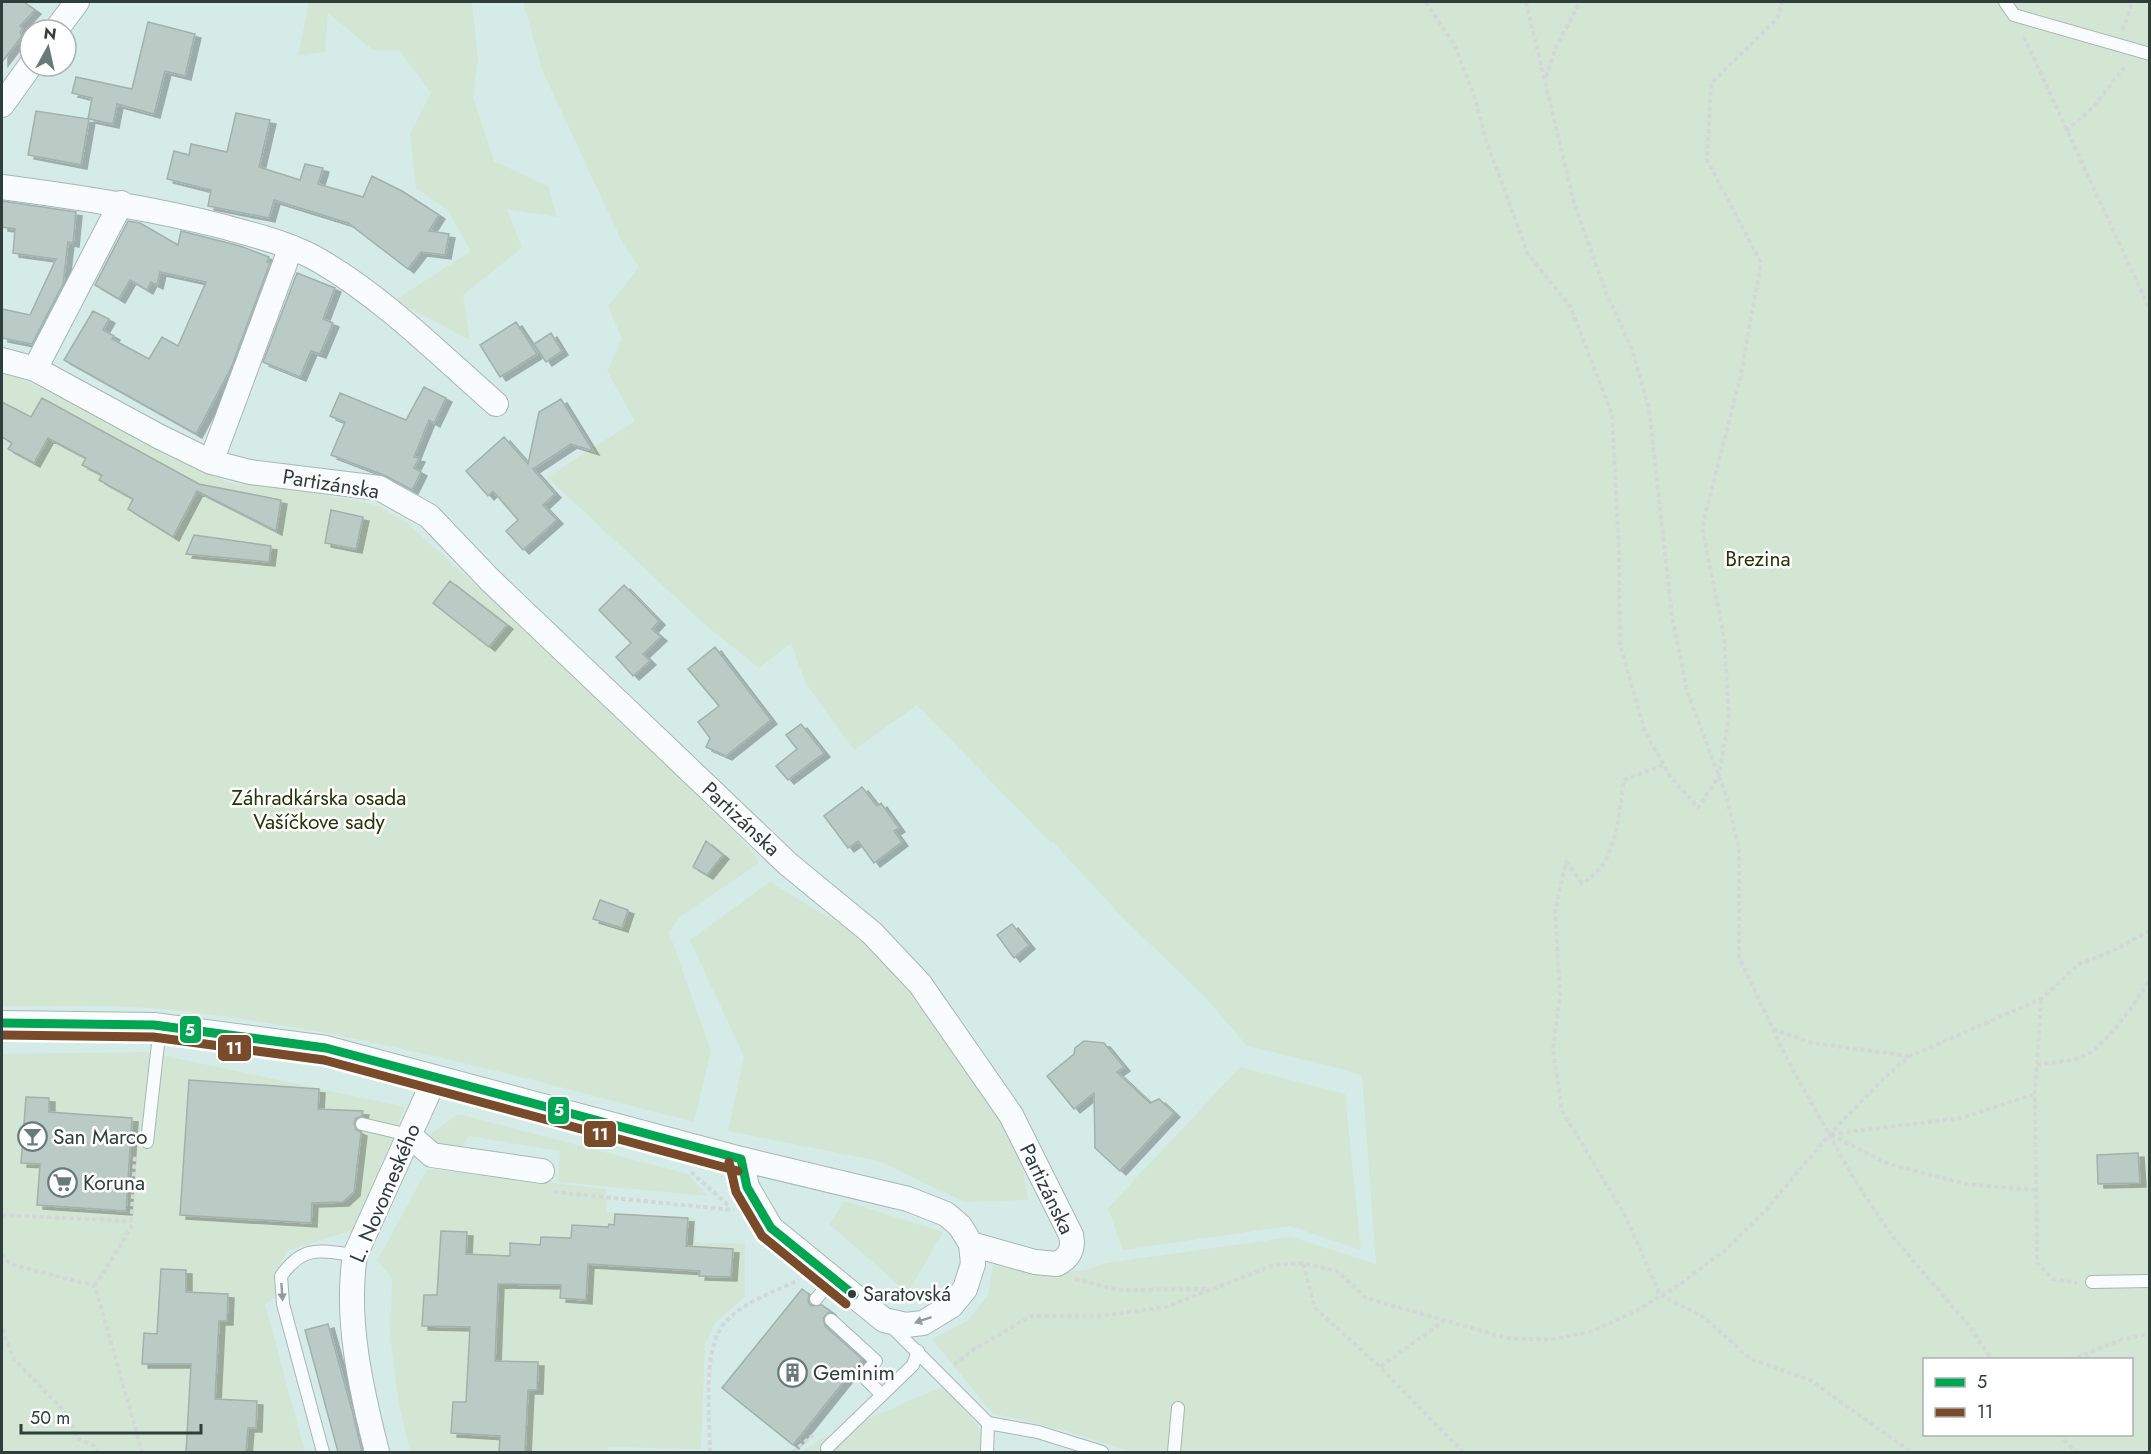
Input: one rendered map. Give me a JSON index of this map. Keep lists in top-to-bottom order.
{
  "streets": {
    "street": ["Partizánska", "L. Novomeského"]
  },
  "parks": ["Brezina", "Záhradkárska osada Vašíčkove sady"],
  "places": {
    "bar": ["San Marco"],
    "supermarket": ["Koruna"],
    "other": ["Saratovská"],
    "building": ["Geminim"]
  },
  "lines": ["transit line 5", "transit line 11"],
  "legend": ["5", "11"],
  "scale_bar": "50 m",
  "north": "top"
}
